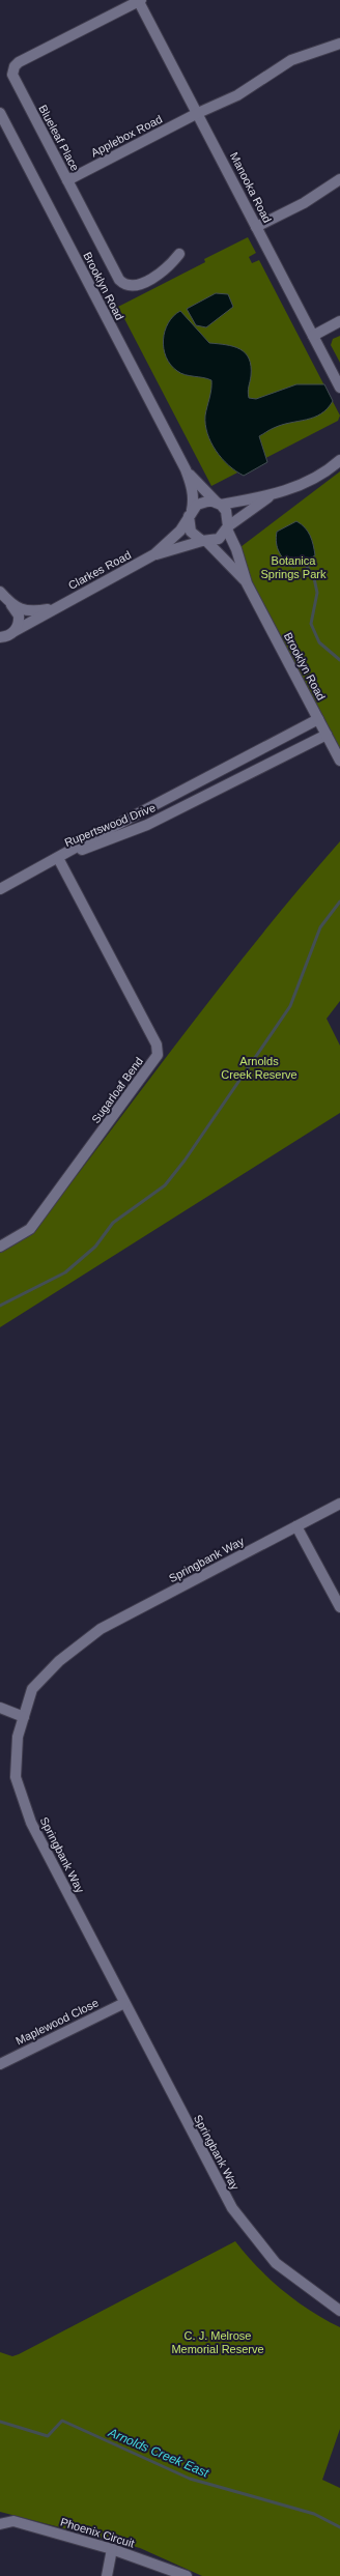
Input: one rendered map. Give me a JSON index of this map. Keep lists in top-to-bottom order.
{
  "streets": {
    "street": [
      "Applebox Road",
      "Blueleaf Place",
      "Manooka Road",
      "Brooklyn Road",
      "Clarkes Road",
      "Rupertswood Drive",
      "Sugarloaf Bend",
      "Springbank Way",
      "Maplewood Close",
      "Phoenix Circuit"
    ]
  },
  "crossings": [
    ["Applebox Road", "Blueleaf Place"],
    ["Applebox Road", "Manooka Road"],
    ["Blueleaf Place", "Manooka Road"],
    ["Brooklyn Road", "Clarkes Road"],
    ["Brooklyn Road", "Rupertswood Drive"],
    ["Rupertswood Drive", "Sugarloaf Bend"],
    ["Springbank Way", "Maplewood Close"]
  ],
  "water": ["Arnolds Creek East"],
  "parks": ["Botanica Springs Park", "Arnolds Creek Reserve", "C. J. Melrose Memorial Reserve"]
}
